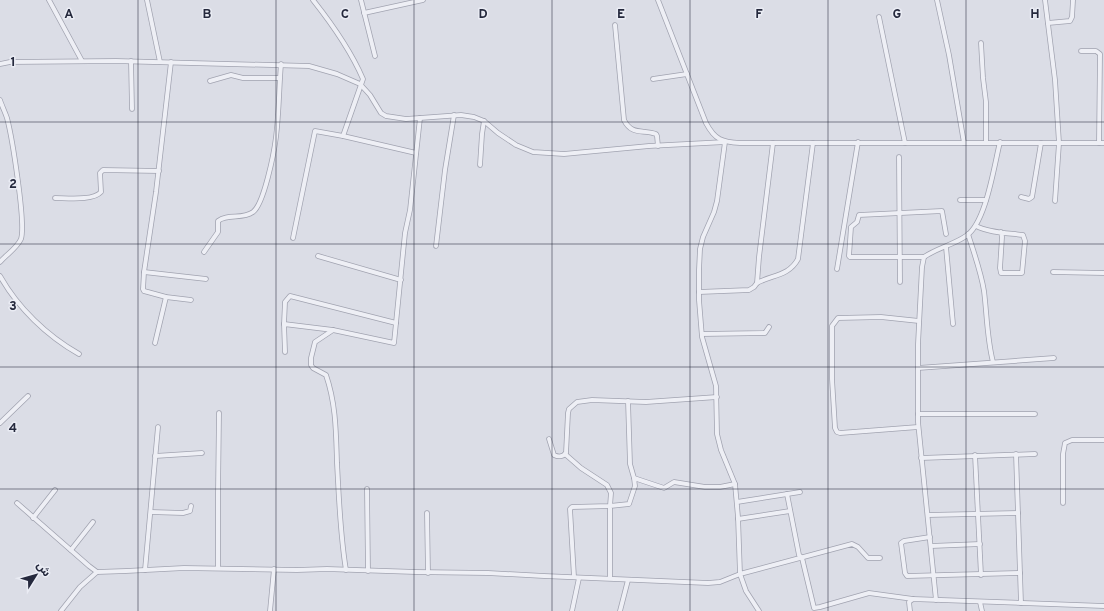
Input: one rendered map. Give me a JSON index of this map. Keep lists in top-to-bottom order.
{
  "north": "top right",
  "grid": {
    "columns": [
      "A",
      "B",
      "C",
      "D",
      "E",
      "F",
      "G",
      "H"
    ],
    "rows": [
      "1",
      "2",
      "3",
      "4"
    ]
  }
}
